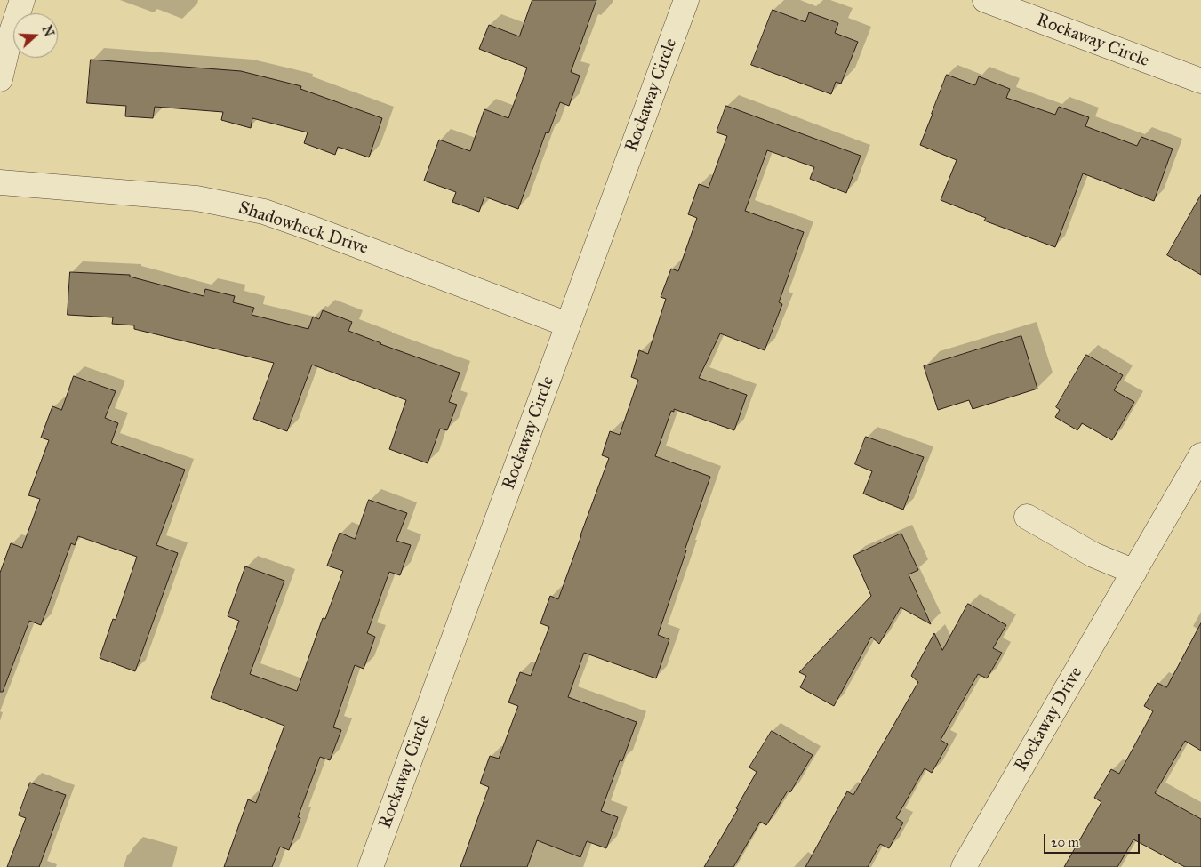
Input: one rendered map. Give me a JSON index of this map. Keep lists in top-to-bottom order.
{
  "streets": {
    "street": ["Rockaway Circle", "Shadowheck Drive", "Rockaway Drive"]
  },
  "crossings": [
    ["Rockaway Circle", "Shadowheck Drive"]
  ],
  "scale_bar": "20 m",
  "north": "right"
}
